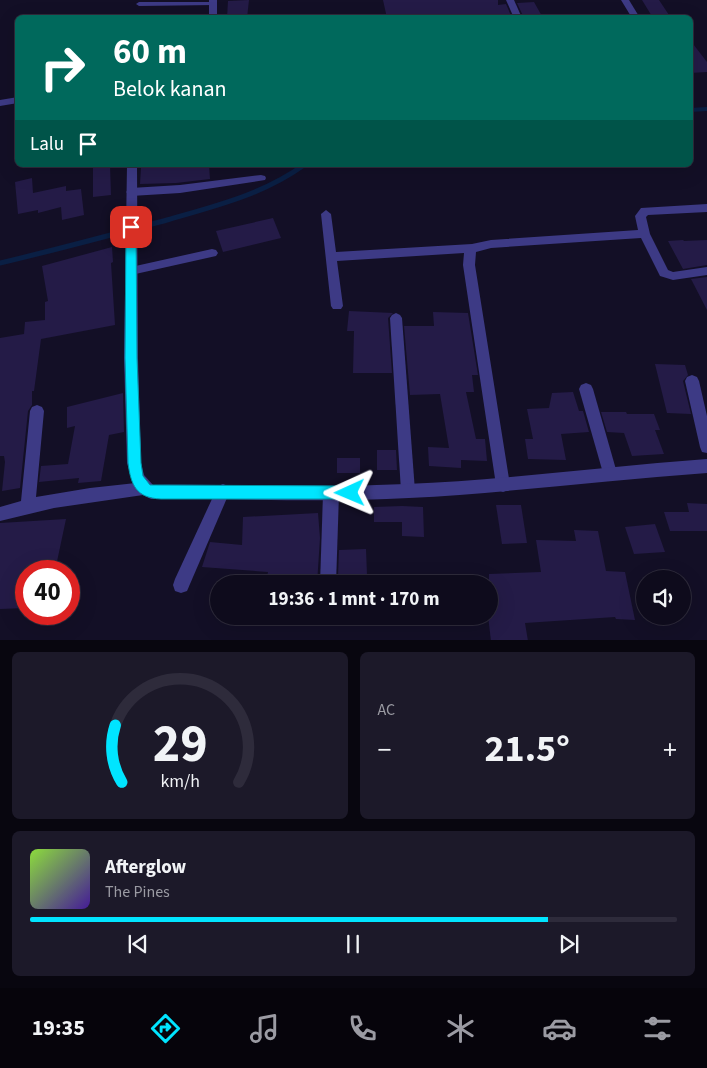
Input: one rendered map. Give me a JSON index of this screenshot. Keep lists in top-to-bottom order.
{
  "page": {
    "turn": ["60 m", "Belok kanan"],
    "then": "Lalu",
    "limit": "40",
    "trip": "19:36 · 1 mnt · 170 m",
    "tile": "AC",
    "heat": ["−", "21.5°", "+"],
    "song": ["Afterglow", "The Pines"],
    "tabs": "19:35",
    "gauge": ["29", "km/h"]
  }
}
